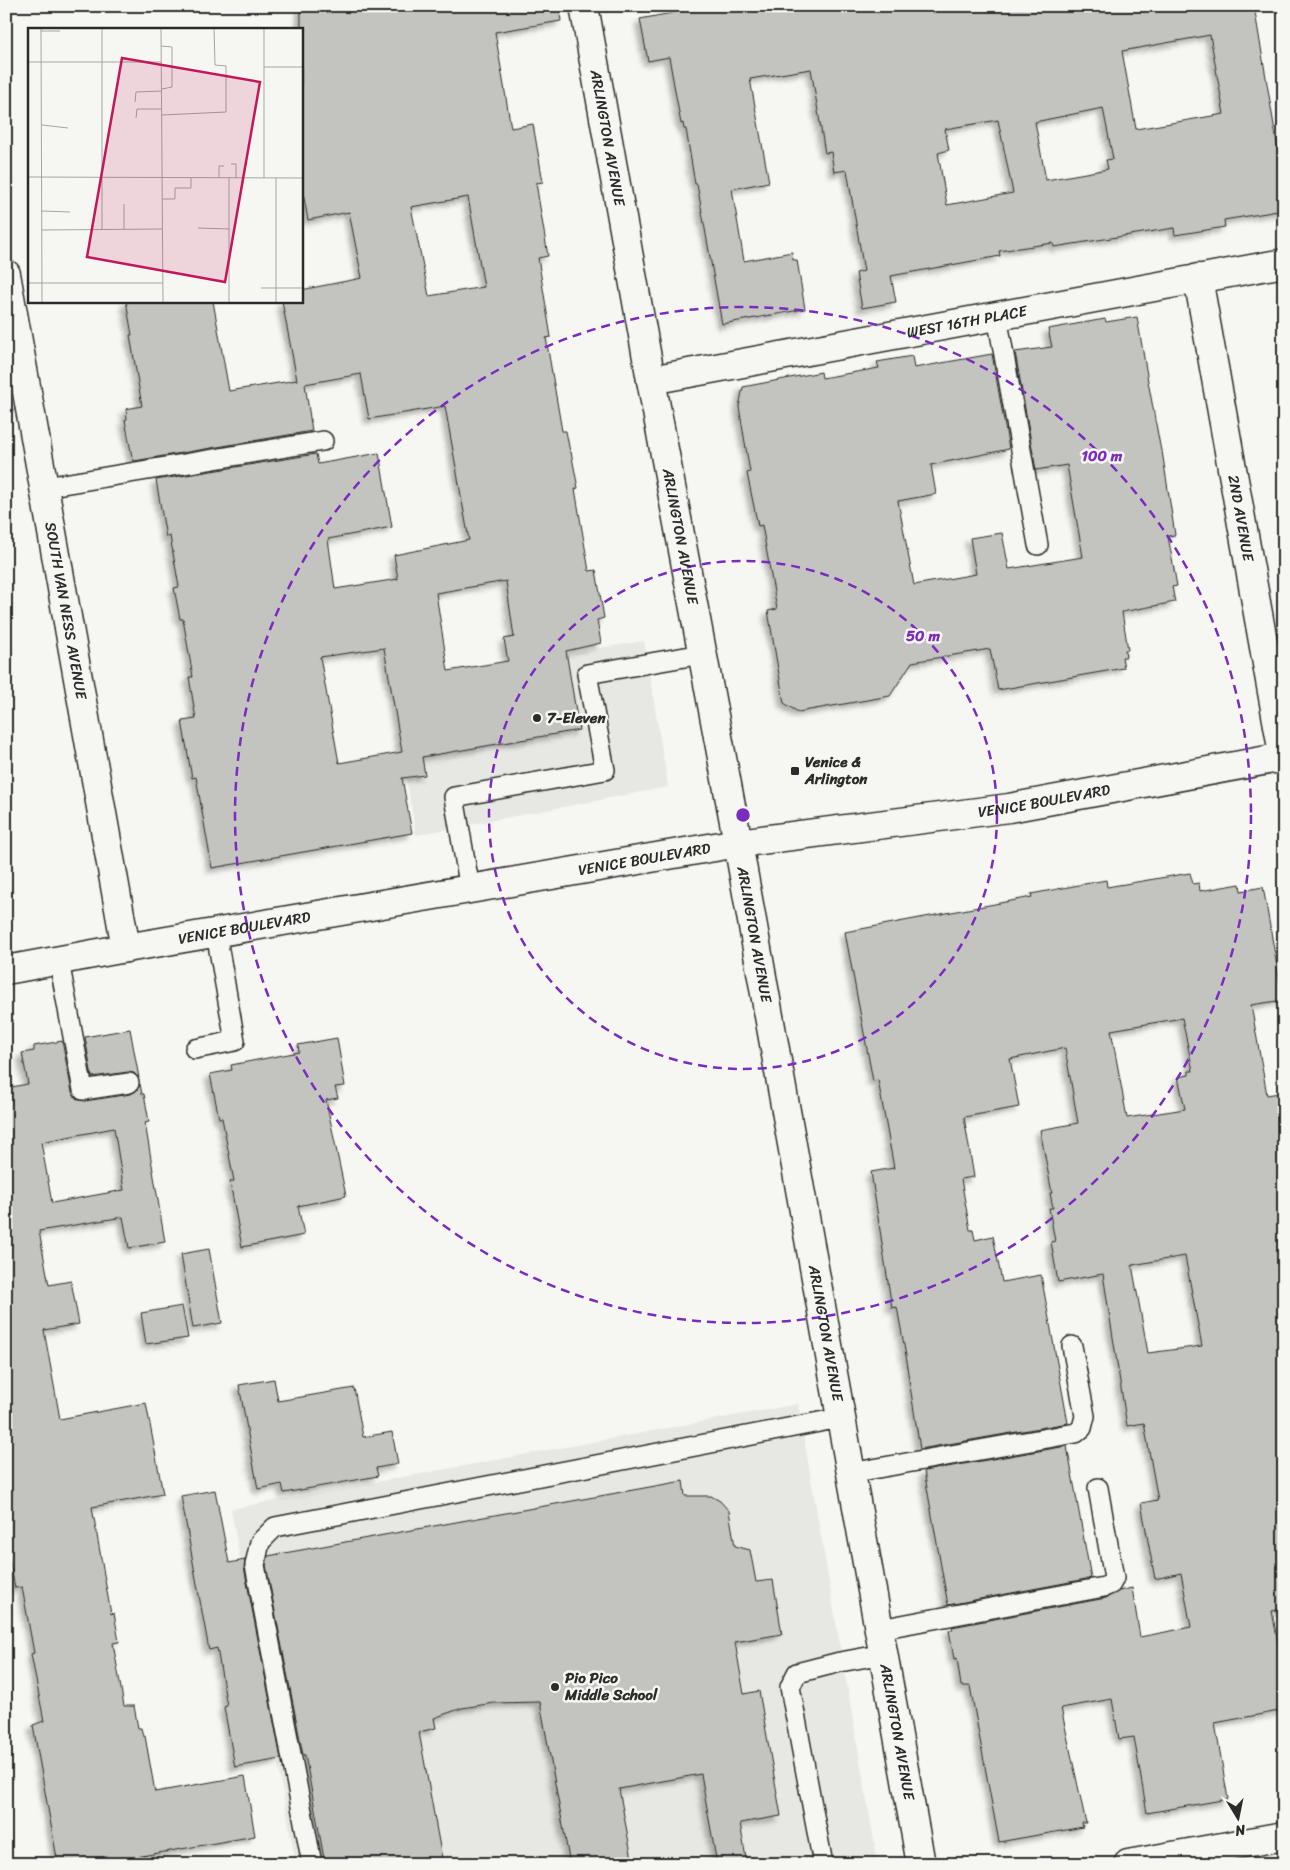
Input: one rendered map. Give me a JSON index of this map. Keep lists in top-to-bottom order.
{
  "streets": {
    "main road": [
      "ARLINGTON AVENUE",
      "WEST 16TH PLACE",
      "2ND AVENUE",
      "SOUTH VAN NESS AVENUE",
      "VENICE BOULEVARD"
    ]
  },
  "crossings": [
    ["ARLINGTON AVENUE", "WEST 16TH PLACE"],
    ["ARLINGTON AVENUE", "VENICE BOULEVARD"],
    ["WEST 16TH PLACE", "2ND AVENUE"],
    ["2ND AVENUE", "VENICE BOULEVARD"],
    ["SOUTH VAN NESS AVENUE", "VENICE BOULEVARD"]
  ],
  "places": {
    "other": ["7-Eleven", "Pio Pico Middle School"],
    "transit": ["Venice & Arlington"]
  },
  "north": "bottom",
  "rings": ["100 m", "50 m"]
}
